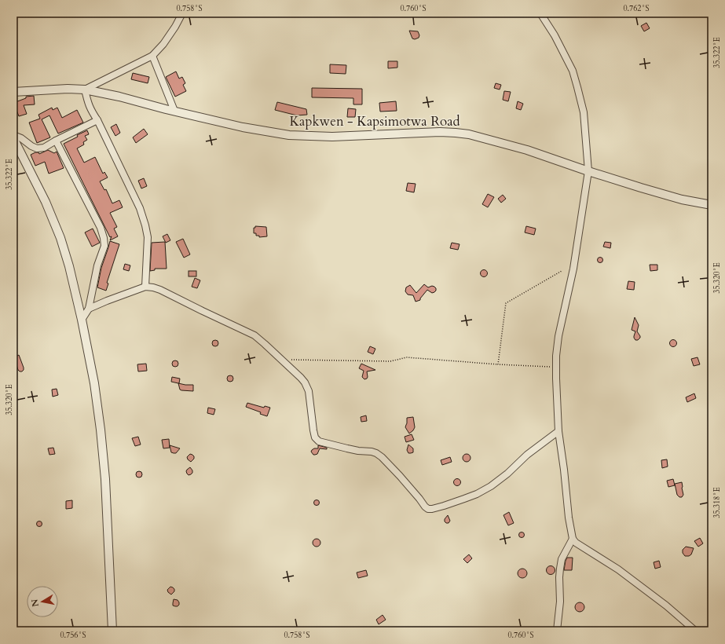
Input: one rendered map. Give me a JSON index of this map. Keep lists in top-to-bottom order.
{
  "streets": {
    "street": ["Kapkwen - Kapsimotwa Road"]
  },
  "north": "left",
  "coordinates": [
    "0.758°S",
    "0.760°S",
    "0.762°S",
    "35.322°E",
    "35.320°E",
    "35.318°E",
    "0.756°S"
  ]
}
